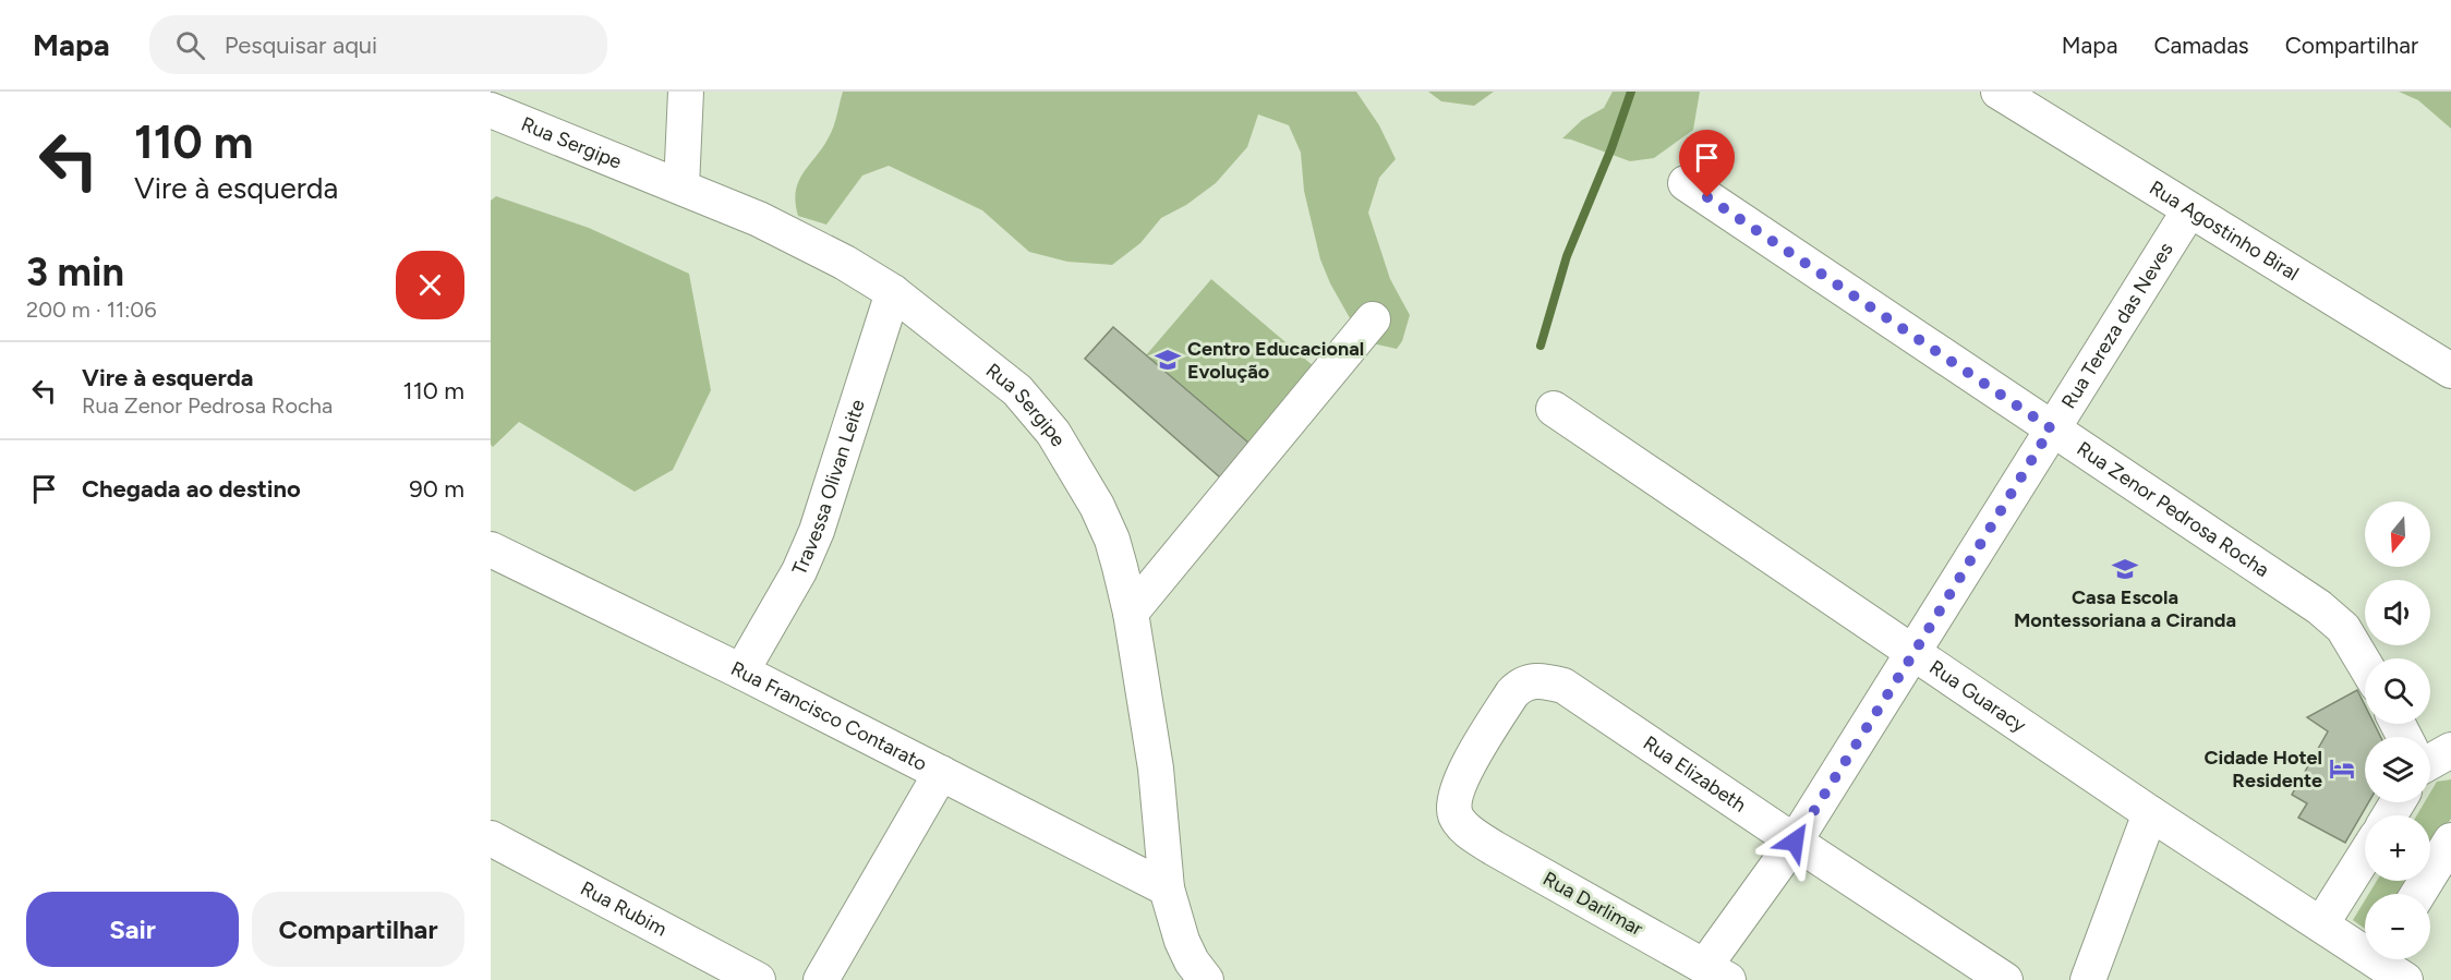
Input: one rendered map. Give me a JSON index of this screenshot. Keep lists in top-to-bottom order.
{
  "streets": {
    "street": [
      "Rua Sergipe",
      "Rua Agostinho Biral",
      "Rua Tereza das Neves",
      "Travessa Olivan Leite",
      "Rua Zenor Pedrosa Rocha",
      "Rua Guaracy",
      "Rua Francisco Contarato",
      "Rua Elizabeth",
      "Rua Darlimar",
      "Rua Rubim"
    ]
  },
  "crossings": [
    ["Rua Sergipe", "Travessa Olivan Leite"],
    ["Rua Sergipe", "Rua Francisco Contarato"],
    ["Rua Agostinho Biral", "Rua Tereza das Neves"],
    ["Rua Tereza das Neves", "Rua Zenor Pedrosa Rocha"],
    ["Rua Tereza das Neves", "Rua Guaracy"],
    ["Rua Tereza das Neves", "Rua Elizabeth"],
    ["Rua Tereza das Neves", "Rua Darlimar"],
    ["Travessa Olivan Leite", "Rua Francisco Contarato"],
    ["Rua Elizabeth", "Rua Darlimar"]
  ],
  "places": {
    "school or university": ["Centro Educacional Evolução", "Casa Escola Montessoriana a Ciranda"],
    "hotel": ["Cidade Hotel Residente"]
  },
  "north": "bottom",
  "page": {
    "header": "Mapa",
    "search": "Pesquisar aqui",
    "nav": ["Mapa", "Camadas", "Compartilhar"],
    "turn": ["110 m", "Vire à esquerda"],
    "heading": ["3 min", "200 m · 11:06"],
    "list": [
      {
        "name": "Vire à esquerda",
        "note": "Rua Zenor Pedrosa Rocha",
        "value": "110 m"
      },
      {
        "name": "Chegada ao destino",
        "value": "90 m"
      }
    ],
    "map_buttons": ["+", "−"],
    "buttons": ["Sair", "Compartilhar"]
  }
}
